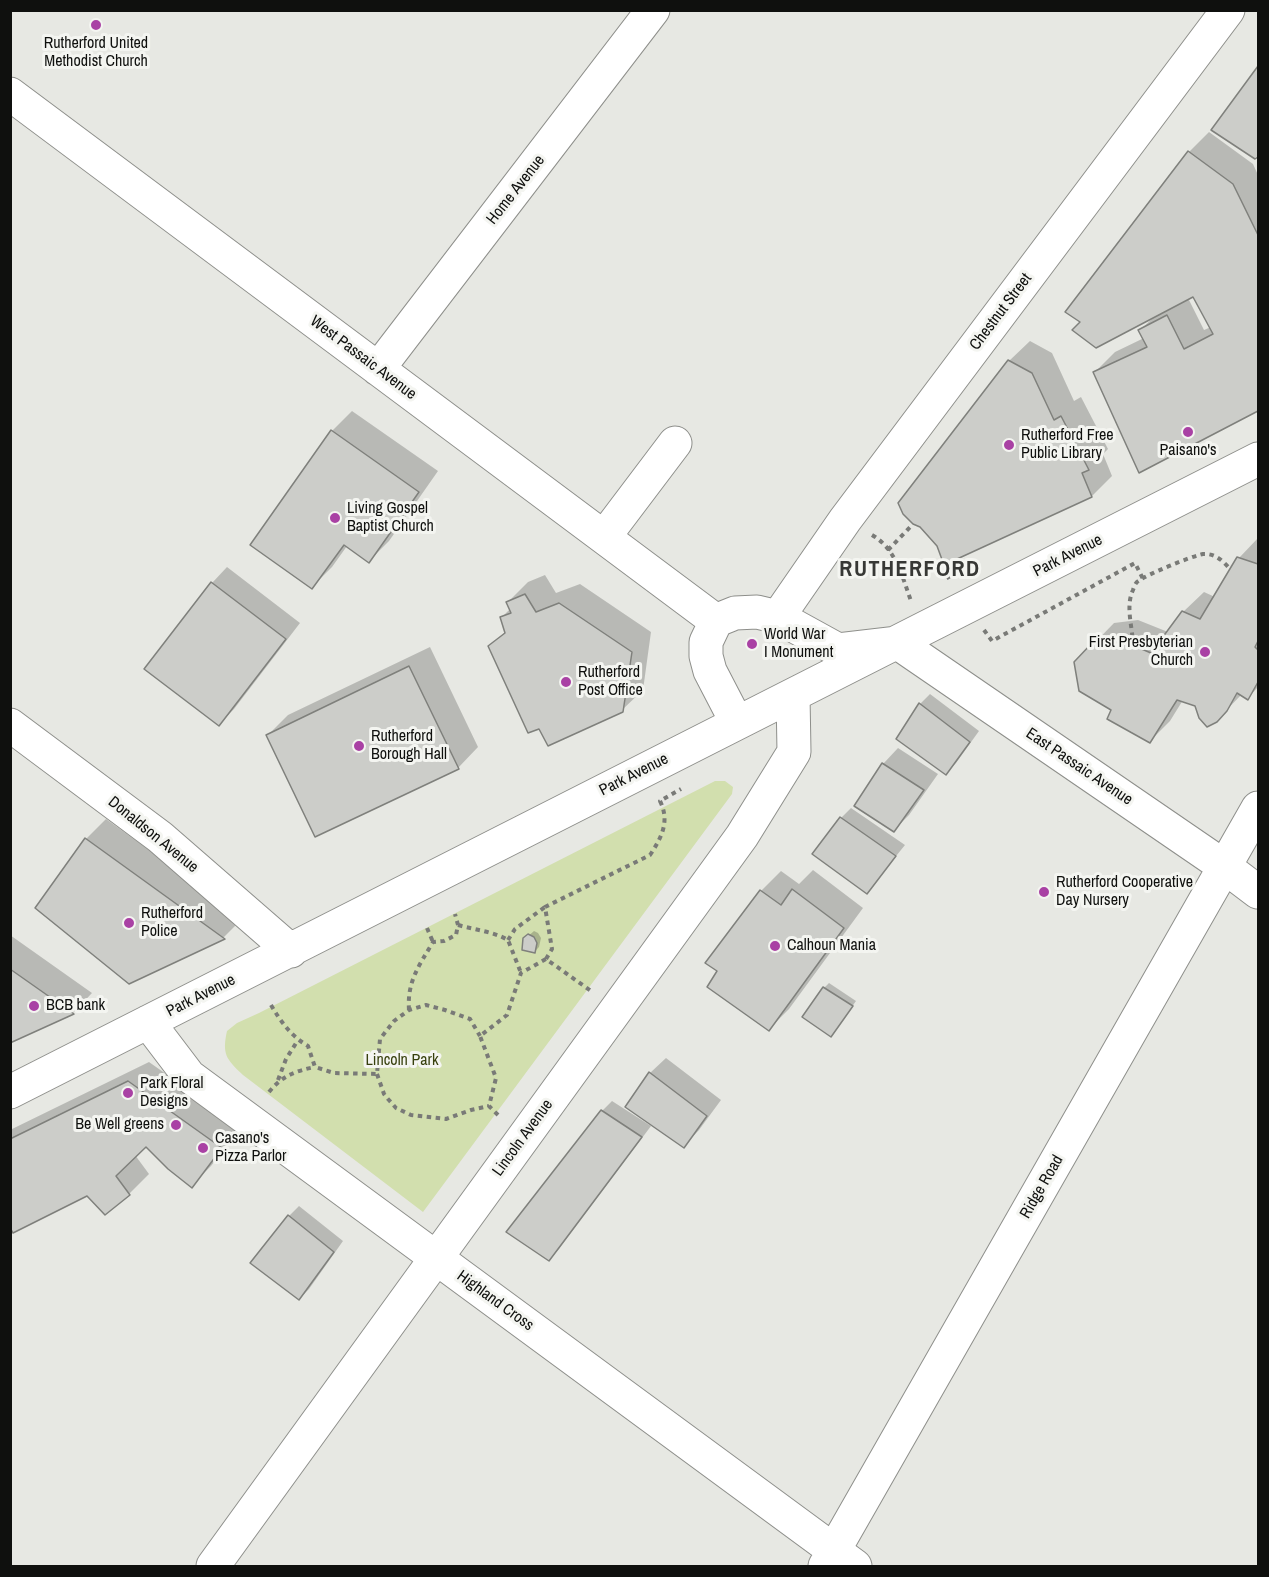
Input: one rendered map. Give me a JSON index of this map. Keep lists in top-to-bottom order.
{
  "streets": {
    "street": [
      "Home Avenue",
      "Chestnut Street",
      "West Passaic Avenue",
      "Park Avenue",
      "East Passaic Avenue",
      "Donaldson Avenue",
      "Lincoln Avenue",
      "Ridge Road",
      "Highland Cross"
    ]
  },
  "crossings": [
    ["Home Avenue", "West Passaic Avenue"],
    ["Park Avenue", "East Passaic Avenue"],
    ["Park Avenue", "Donaldson Avenue"],
    ["Park Avenue", "Lincoln Avenue"],
    ["Park Avenue", "Highland Cross"],
    ["East Passaic Avenue", "Ridge Road"],
    ["Lincoln Avenue", "Highland Cross"],
    ["Ridge Road", "Highland Cross"]
  ],
  "districts": ["RUTHERFORD"],
  "parks": ["Lincoln Park"],
  "places": [
    "Rutherford United Methodist Church",
    "Paisano's",
    "Rutherford Free Public Library",
    "Living Gospel Baptist Church",
    "World War I Monument",
    "First Presbyterian Church",
    "Rutherford Post Office",
    "Rutherford Borough Hall",
    "Rutherford Cooperative Day Nursery",
    "Rutherford Police",
    "Calhoun Mania",
    "BCB bank",
    "Park Floral Designs",
    "Be Well greens",
    "Casano's Pizza Parlor"
  ]
}
